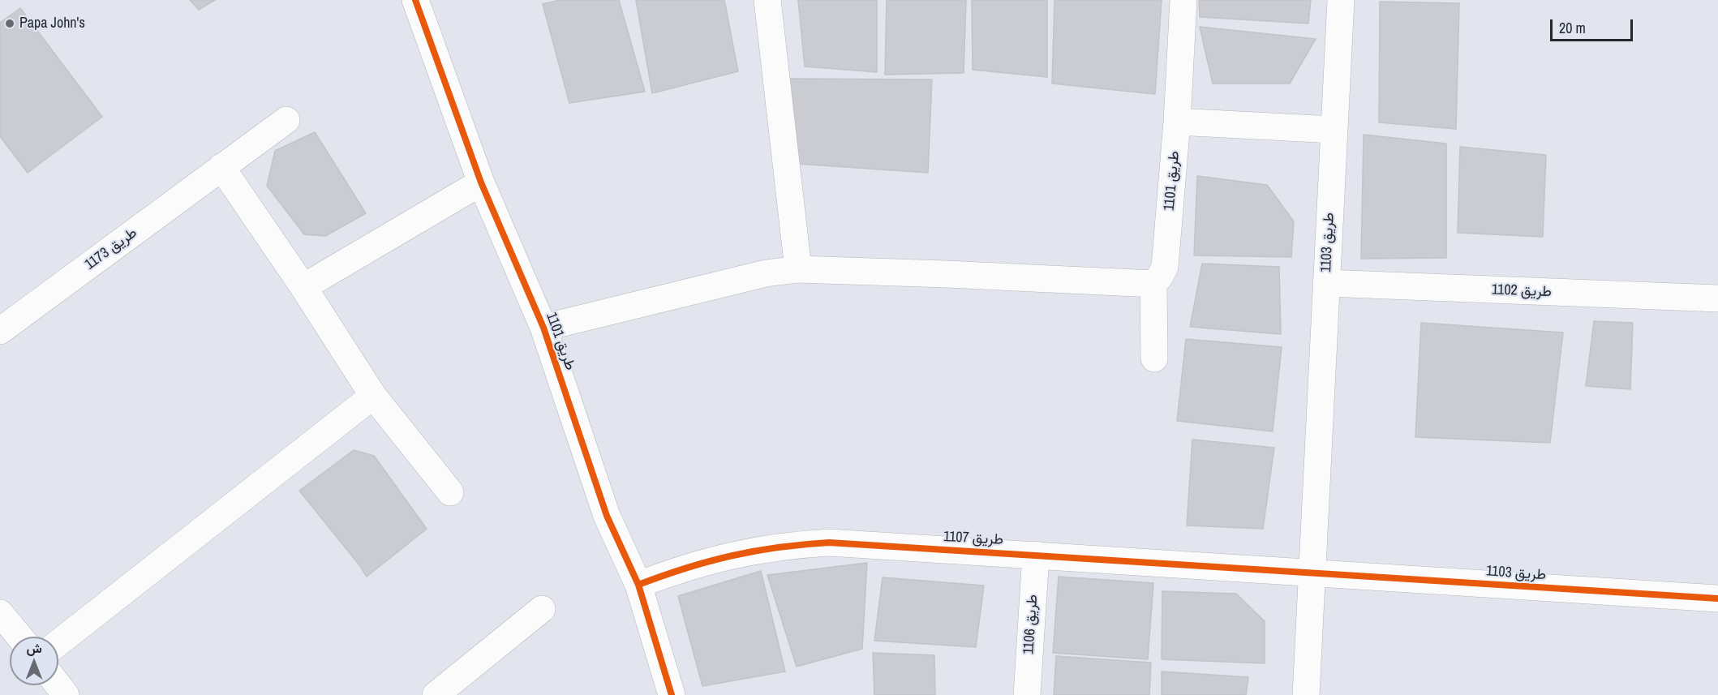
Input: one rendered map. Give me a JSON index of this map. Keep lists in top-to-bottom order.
{
  "streets": {
    "street": [
      "طريق 1101",
      "طريق 1103",
      "طريق 1173",
      "طريق 1102",
      "طريق 1107",
      "طريق 1106"
    ]
  },
  "crossings": [
    ["طريق 1101", "طريق 1107"],
    ["طريق 1103", "طريق 1102"],
    ["طريق 1103", "طريق 1107"],
    ["طريق 1107", "طريق 1106"]
  ],
  "places": ["Papa John's"],
  "scale_bar": "20 m",
  "north": "top"
}
